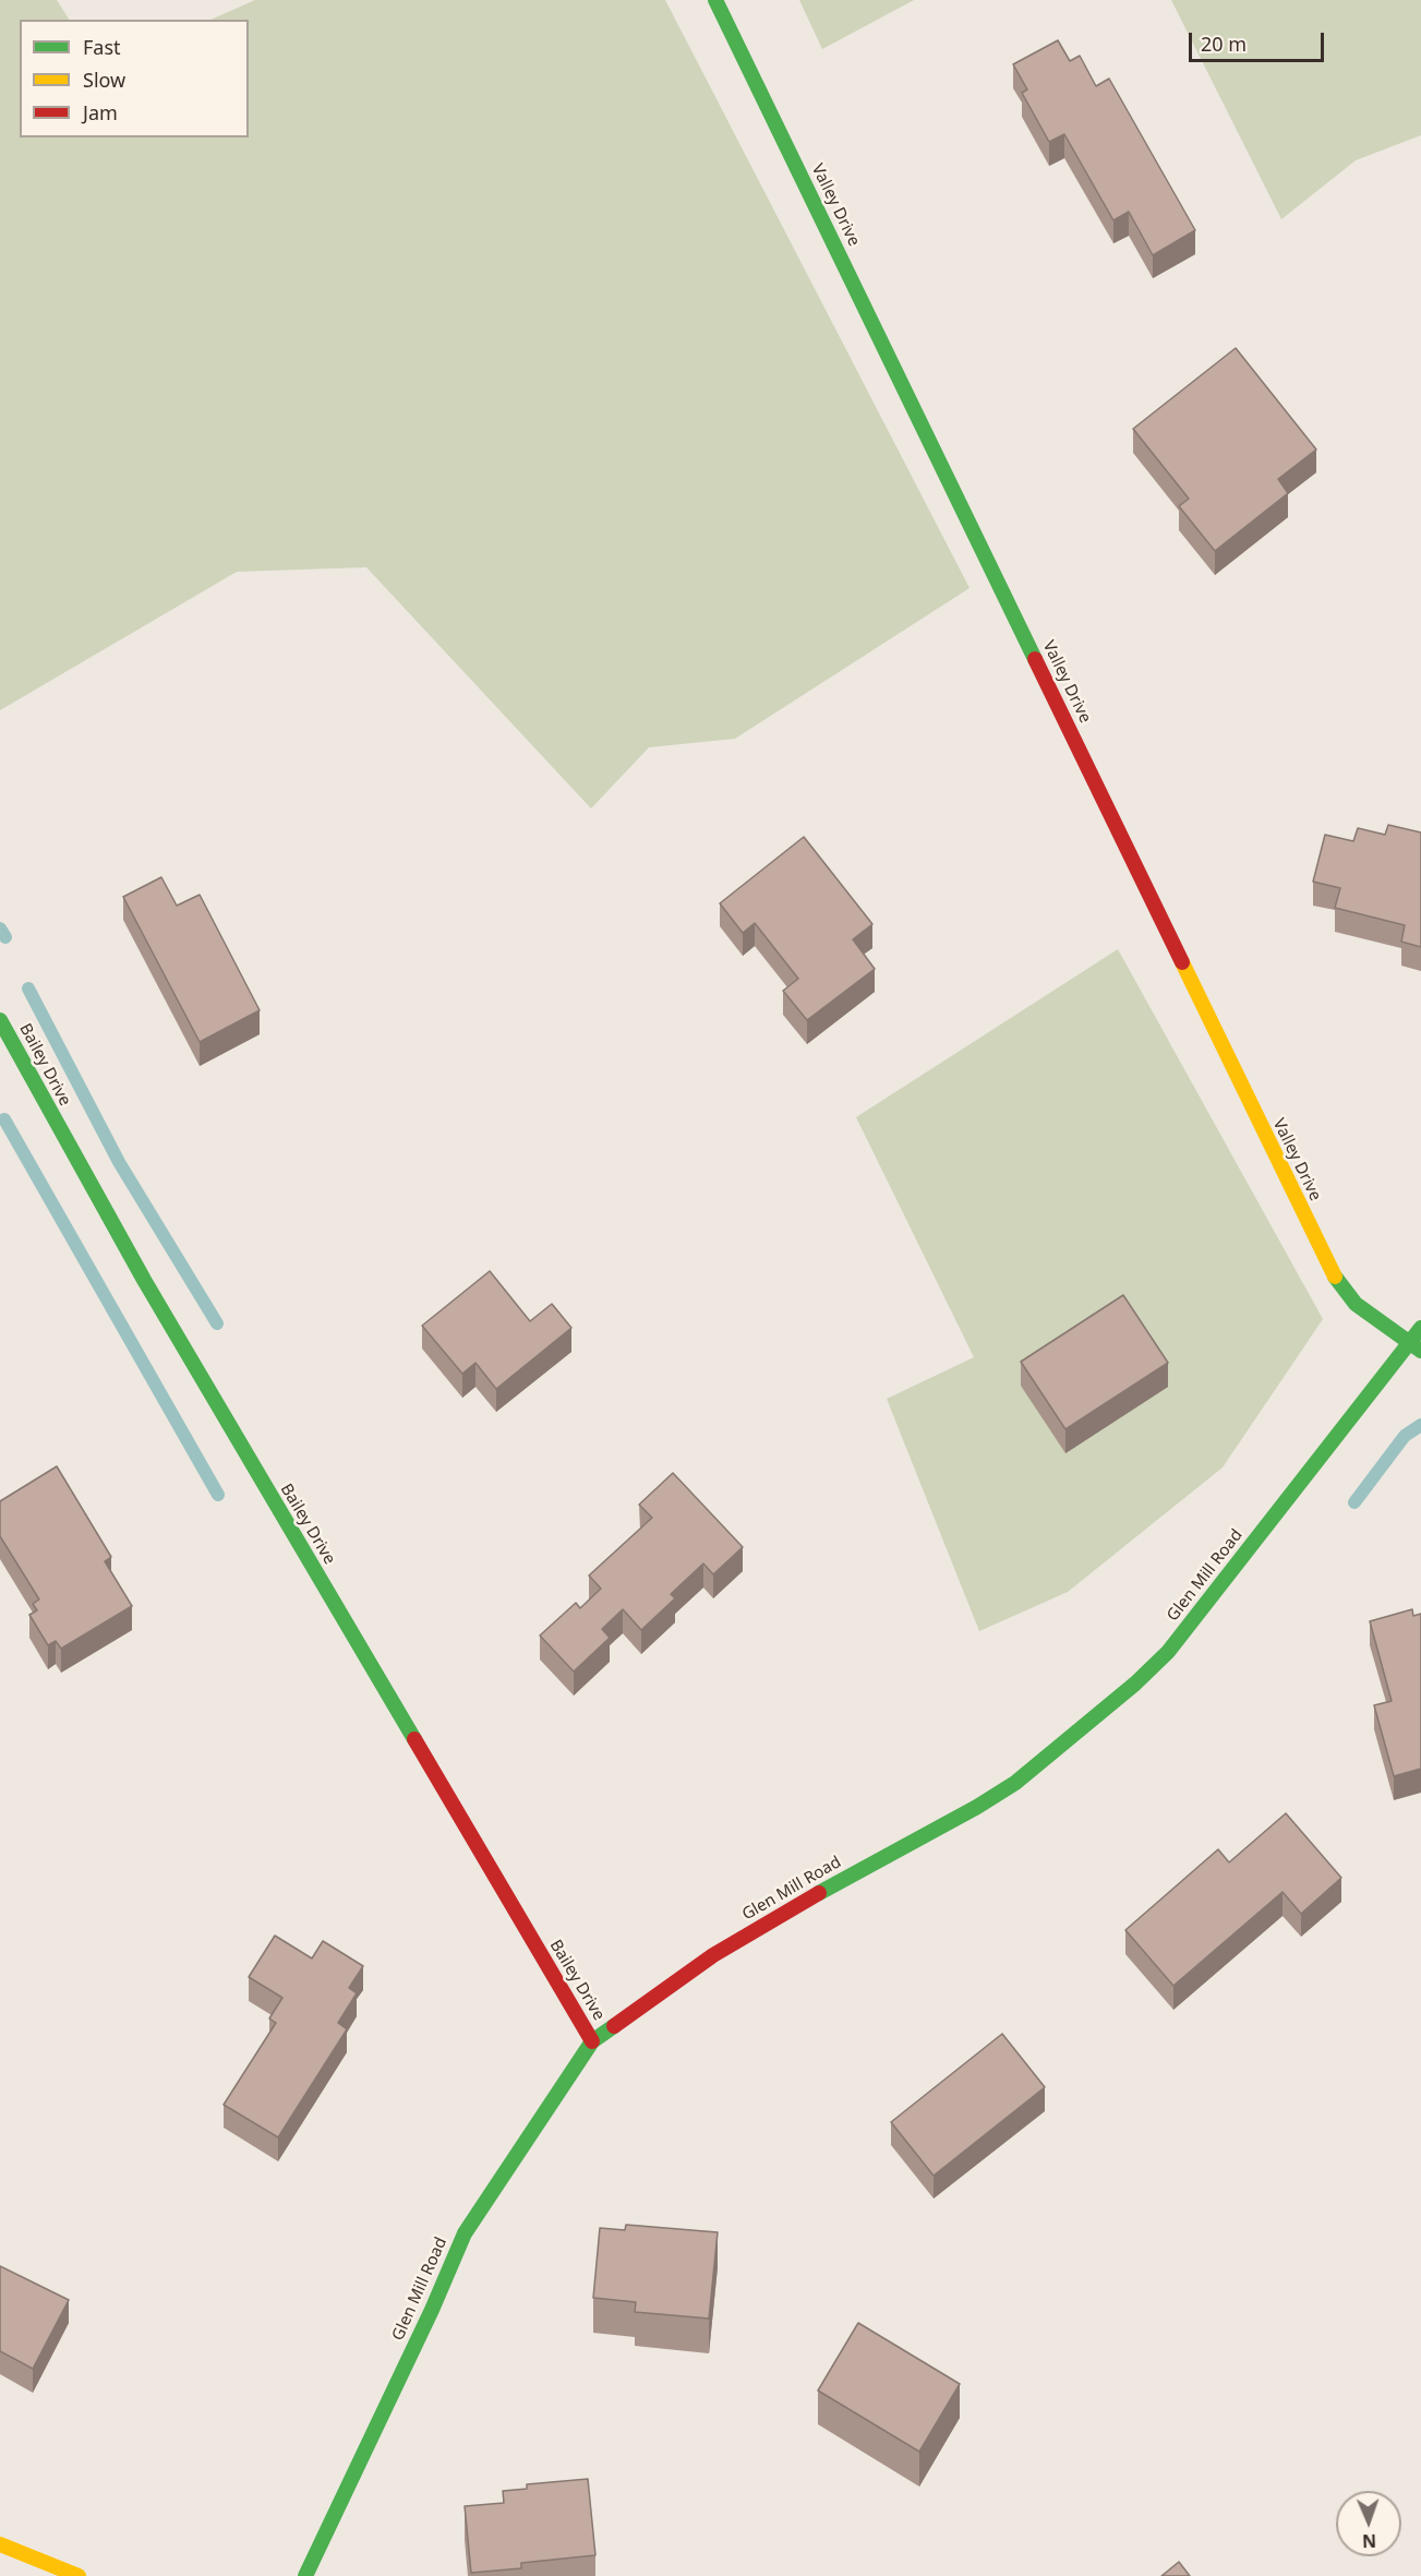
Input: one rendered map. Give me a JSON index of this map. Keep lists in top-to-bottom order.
{
  "streets": {
    "street": ["Valley Drive", "Bailey Drive", "Glen Mill Road"]
  },
  "crossings": [
    ["Valley Drive", "Glen Mill Road"],
    ["Bailey Drive", "Glen Mill Road"]
  ],
  "legend": ["Fast", "Slow", "Jam"],
  "scale_bar": "20 m",
  "north": "bottom"
}
